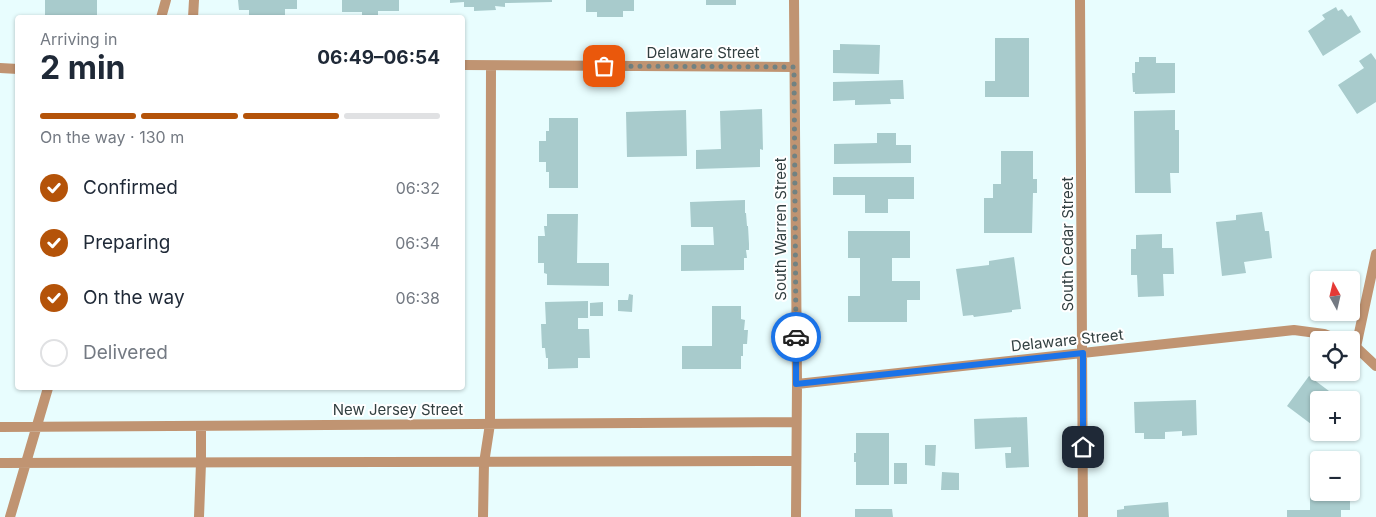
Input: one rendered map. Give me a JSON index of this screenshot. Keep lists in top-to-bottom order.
{
  "streets": {
    "street": [
      "Delaware Street",
      "South Warren Street",
      "South Cedar Street",
      "New Jersey Street"
    ]
  },
  "crossings": [
    ["Delaware Street", "South Warren Street"],
    ["Delaware Street", "South Cedar Street"],
    ["South Warren Street", "New Jersey Street"]
  ],
  "north": "top",
  "page": {
    "heading": ["2 min", "Arriving in", "06:49–06:54"],
    "bar": "On the way · 130 m",
    "list": [
      ["Confirmed", "06:32"],
      ["Preparing", "06:34"],
      ["On the way", "06:38"],
      "Delivered"
    ],
    "map_buttons": ["+", "−"]
  }
}
